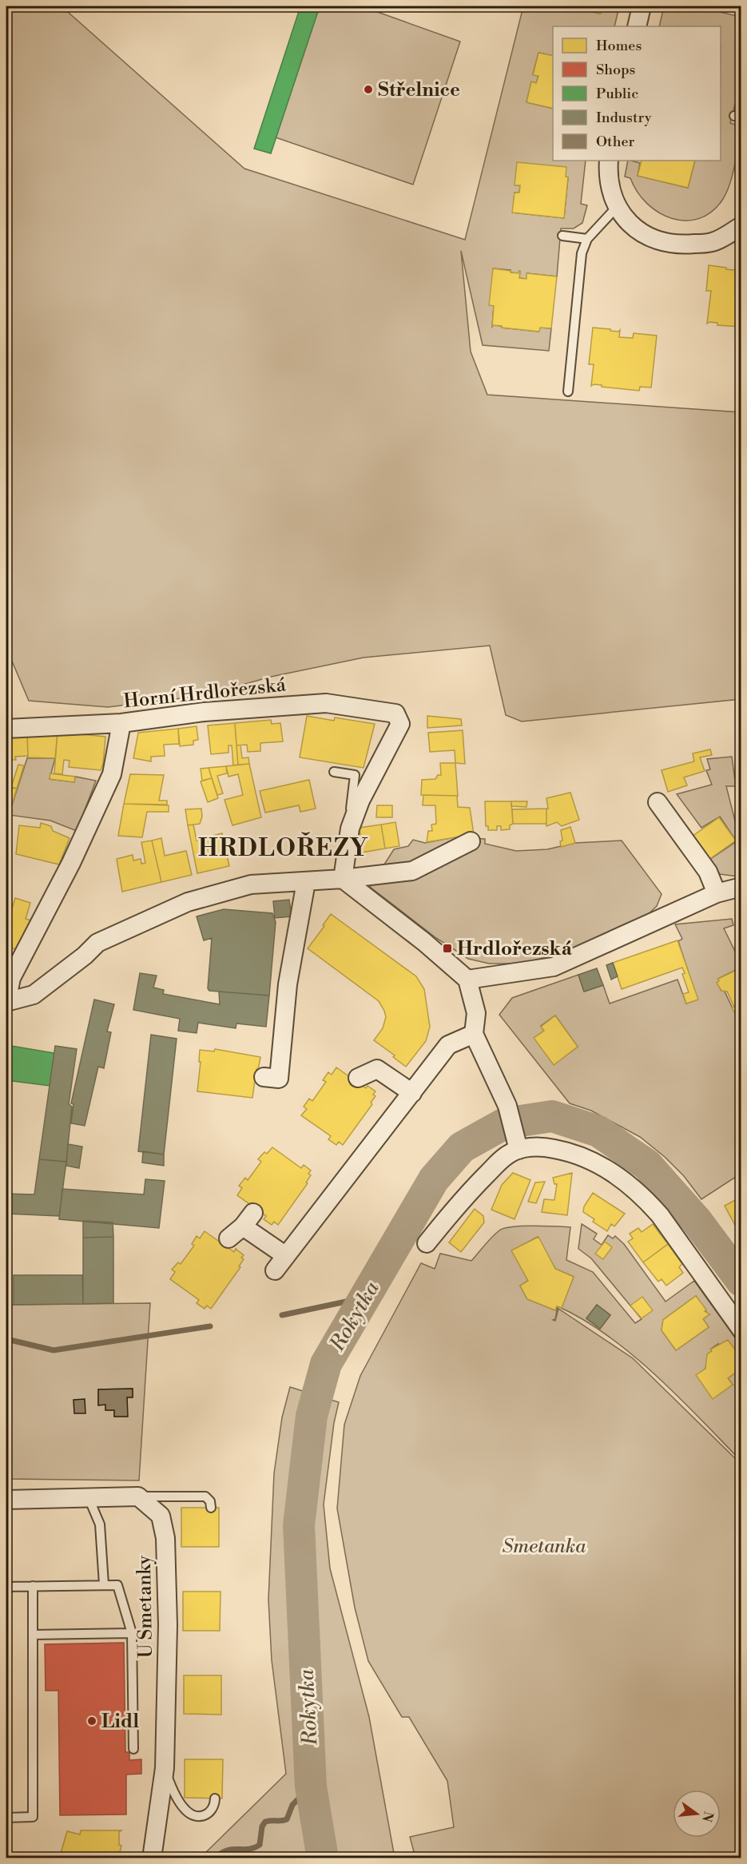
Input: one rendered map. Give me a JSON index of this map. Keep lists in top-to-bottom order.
{
  "streets": {
    "street": ["Horní Hrdlořezská", "U Smetanky"]
  },
  "districts": ["HRDLOŘEZY"],
  "water": ["Rokytka"],
  "parks": ["Smetanka"],
  "places": {
    "other": ["Střelnice", "Lidl"],
    "transit": ["Hrdlořezská"]
  },
  "legend": [
    "Homes",
    "Shops",
    "Public",
    "Industry",
    "Other"
  ],
  "north": "right"
}
